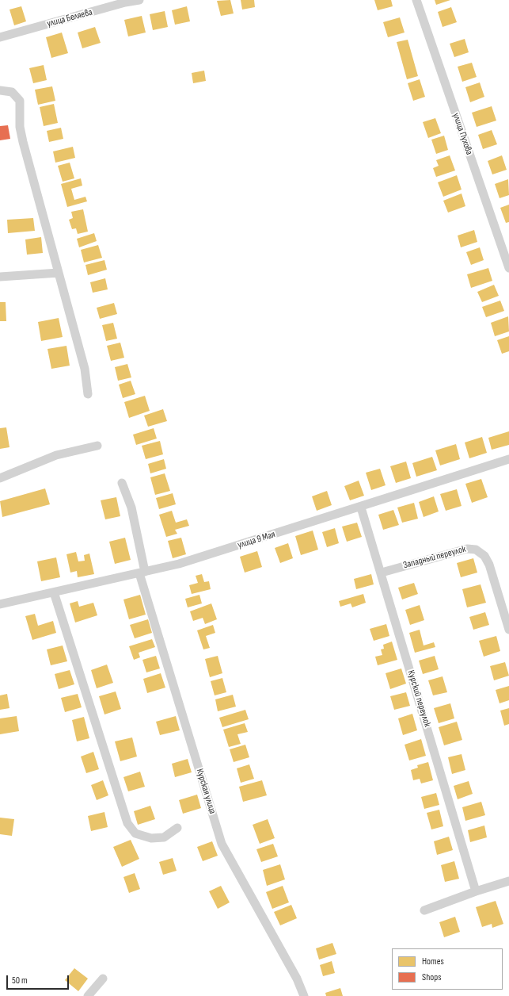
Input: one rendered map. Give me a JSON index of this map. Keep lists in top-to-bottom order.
{
  "streets": {
    "street": [
      "улица Беляева",
      "улица Пухова",
      "улица 9 Мая",
      "Западный переулок",
      "Курский переулок",
      "Курская улица"
    ]
  },
  "crossings": [
    ["улица 9 Мая", "Курский переулок"],
    ["улица 9 Мая", "Курская улица"],
    ["Западный переулок", "Курский переулок"]
  ],
  "legend": ["Homes", "Shops"],
  "scale_bar": "50 m"
}
